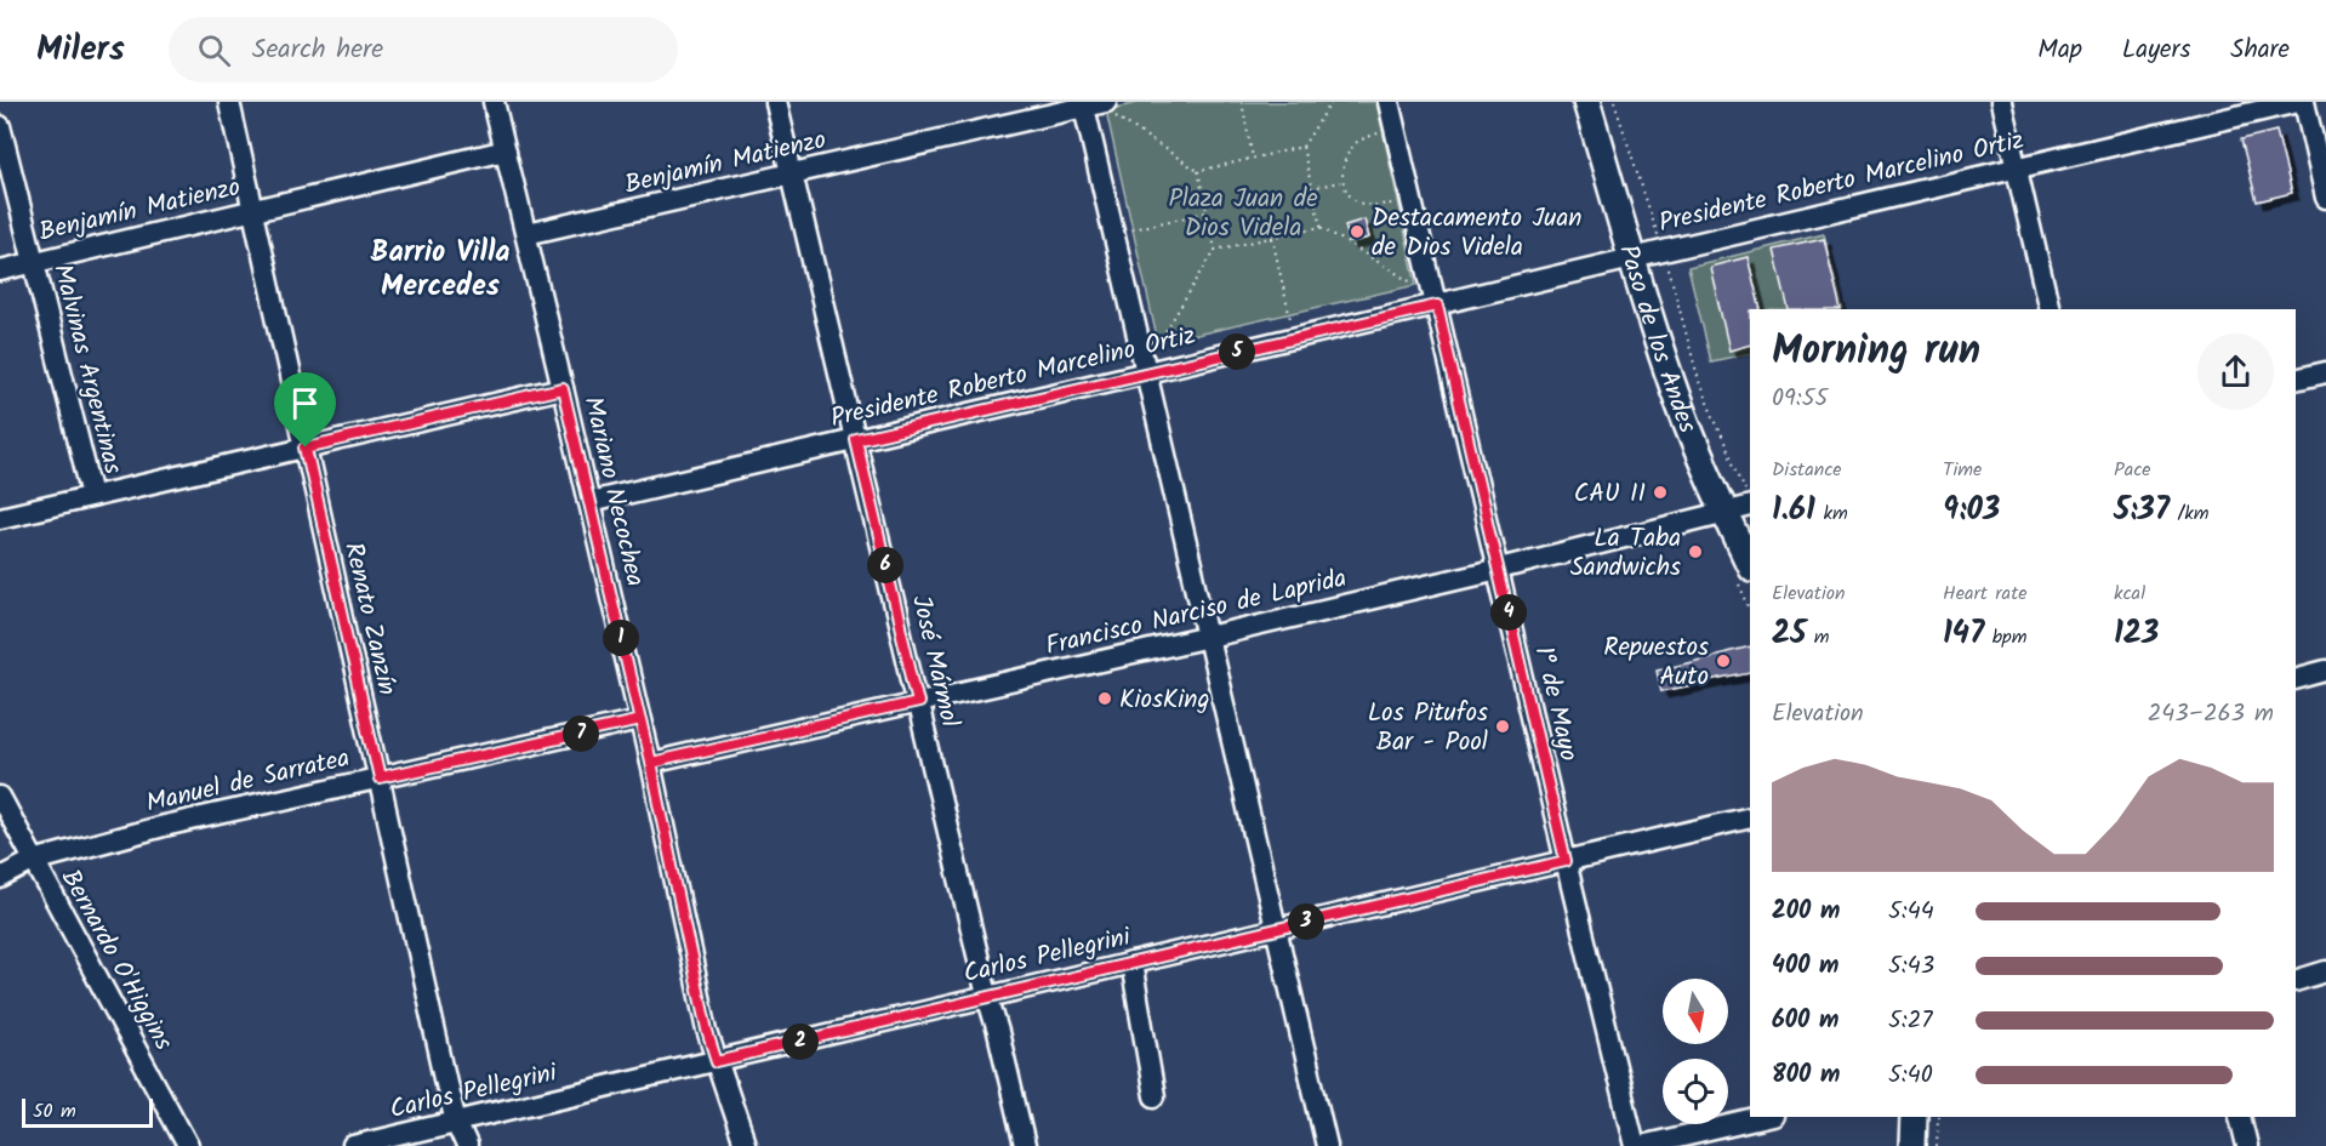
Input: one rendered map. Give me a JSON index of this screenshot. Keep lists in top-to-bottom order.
{
  "streets": {
    "main road": ["Paso de los Andes"],
    "street": [
      "Benjamín Matienzo",
      "Presidente Roberto Marcelino Ortiz",
      "Malvinas Argentinas",
      "Mariano Necochea",
      "Francisco Narciso de Laprida",
      "Renato Zanzín",
      "José Mármol",
      "1° de Mayo",
      "Manuel de Sarratea",
      "Carlos Pellegrini",
      "Bernardo O'Higgins"
    ]
  },
  "crossings": [
    ["Benjamín Matienzo", "Malvinas Argentinas"],
    ["Benjamín Matienzo", "Mariano Necochea"],
    ["Benjamín Matienzo", "Renato Zanzín"],
    ["Benjamín Matienzo", "José Mármol"],
    ["Presidente Roberto Marcelino Ortiz", "Paso de los Andes"],
    ["Presidente Roberto Marcelino Ortiz", "Mariano Necochea"],
    ["Presidente Roberto Marcelino Ortiz", "José Mármol"],
    ["Presidente Roberto Marcelino Ortiz", "1° de Mayo"],
    ["Paso de los Andes", "Francisco Narciso de Laprida"],
    ["Mariano Necochea", "Francisco Narciso de Laprida"],
    ["Mariano Necochea", "Manuel de Sarratea"],
    ["Mariano Necochea", "Carlos Pellegrini"],
    ["Francisco Narciso de Laprida", "José Mármol"],
    ["Francisco Narciso de Laprida", "1° de Mayo"],
    ["Renato Zanzín", "Manuel de Sarratea"],
    ["Renato Zanzín", "Carlos Pellegrini"],
    ["José Mármol", "Carlos Pellegrini"],
    ["1° de Mayo", "Carlos Pellegrini"],
    ["Manuel de Sarratea", "Bernardo O'Higgins"]
  ],
  "districts": ["Barrio Villa Mercedes"],
  "parks": ["Plaza Juan de Dios Videla"],
  "places": [
    "Destacamento Juan de Dios Videla",
    "CAU II",
    "La Taba Sandwichs",
    "Repuestos Auto",
    "KiosKing",
    "Los Pitufos Bar - Pool"
  ],
  "scale_bar": "50 m",
  "north": "bottom",
  "page": {
    "header": "Milers",
    "search": "Search here",
    "nav": ["Map", "Layers", "Share"],
    "heading": ["Morning run", "09:55"],
    "pins": [
      "5",
      "6",
      "4",
      "1",
      "7",
      "3",
      "2"
    ],
    "stats": [
      ["Distance", "1.61 km"],
      ["Time", "9:03"],
      ["Pace", "5:37 /km"],
      ["Elevation", "25 m"],
      ["Heart rate", "147 bpm"],
      ["kcal", "123"]
    ],
    "chart": ["Elevation", "243–263 m"],
    "list": [
      {
        "name": "200 m",
        "note": "5:44"
      },
      {
        "name": "400 m",
        "note": "5:43"
      },
      {
        "name": "600 m",
        "note": "5:27"
      },
      {
        "name": "800 m",
        "note": "5:40"
      }
    ],
    "scale": "50 m"
  }
}
